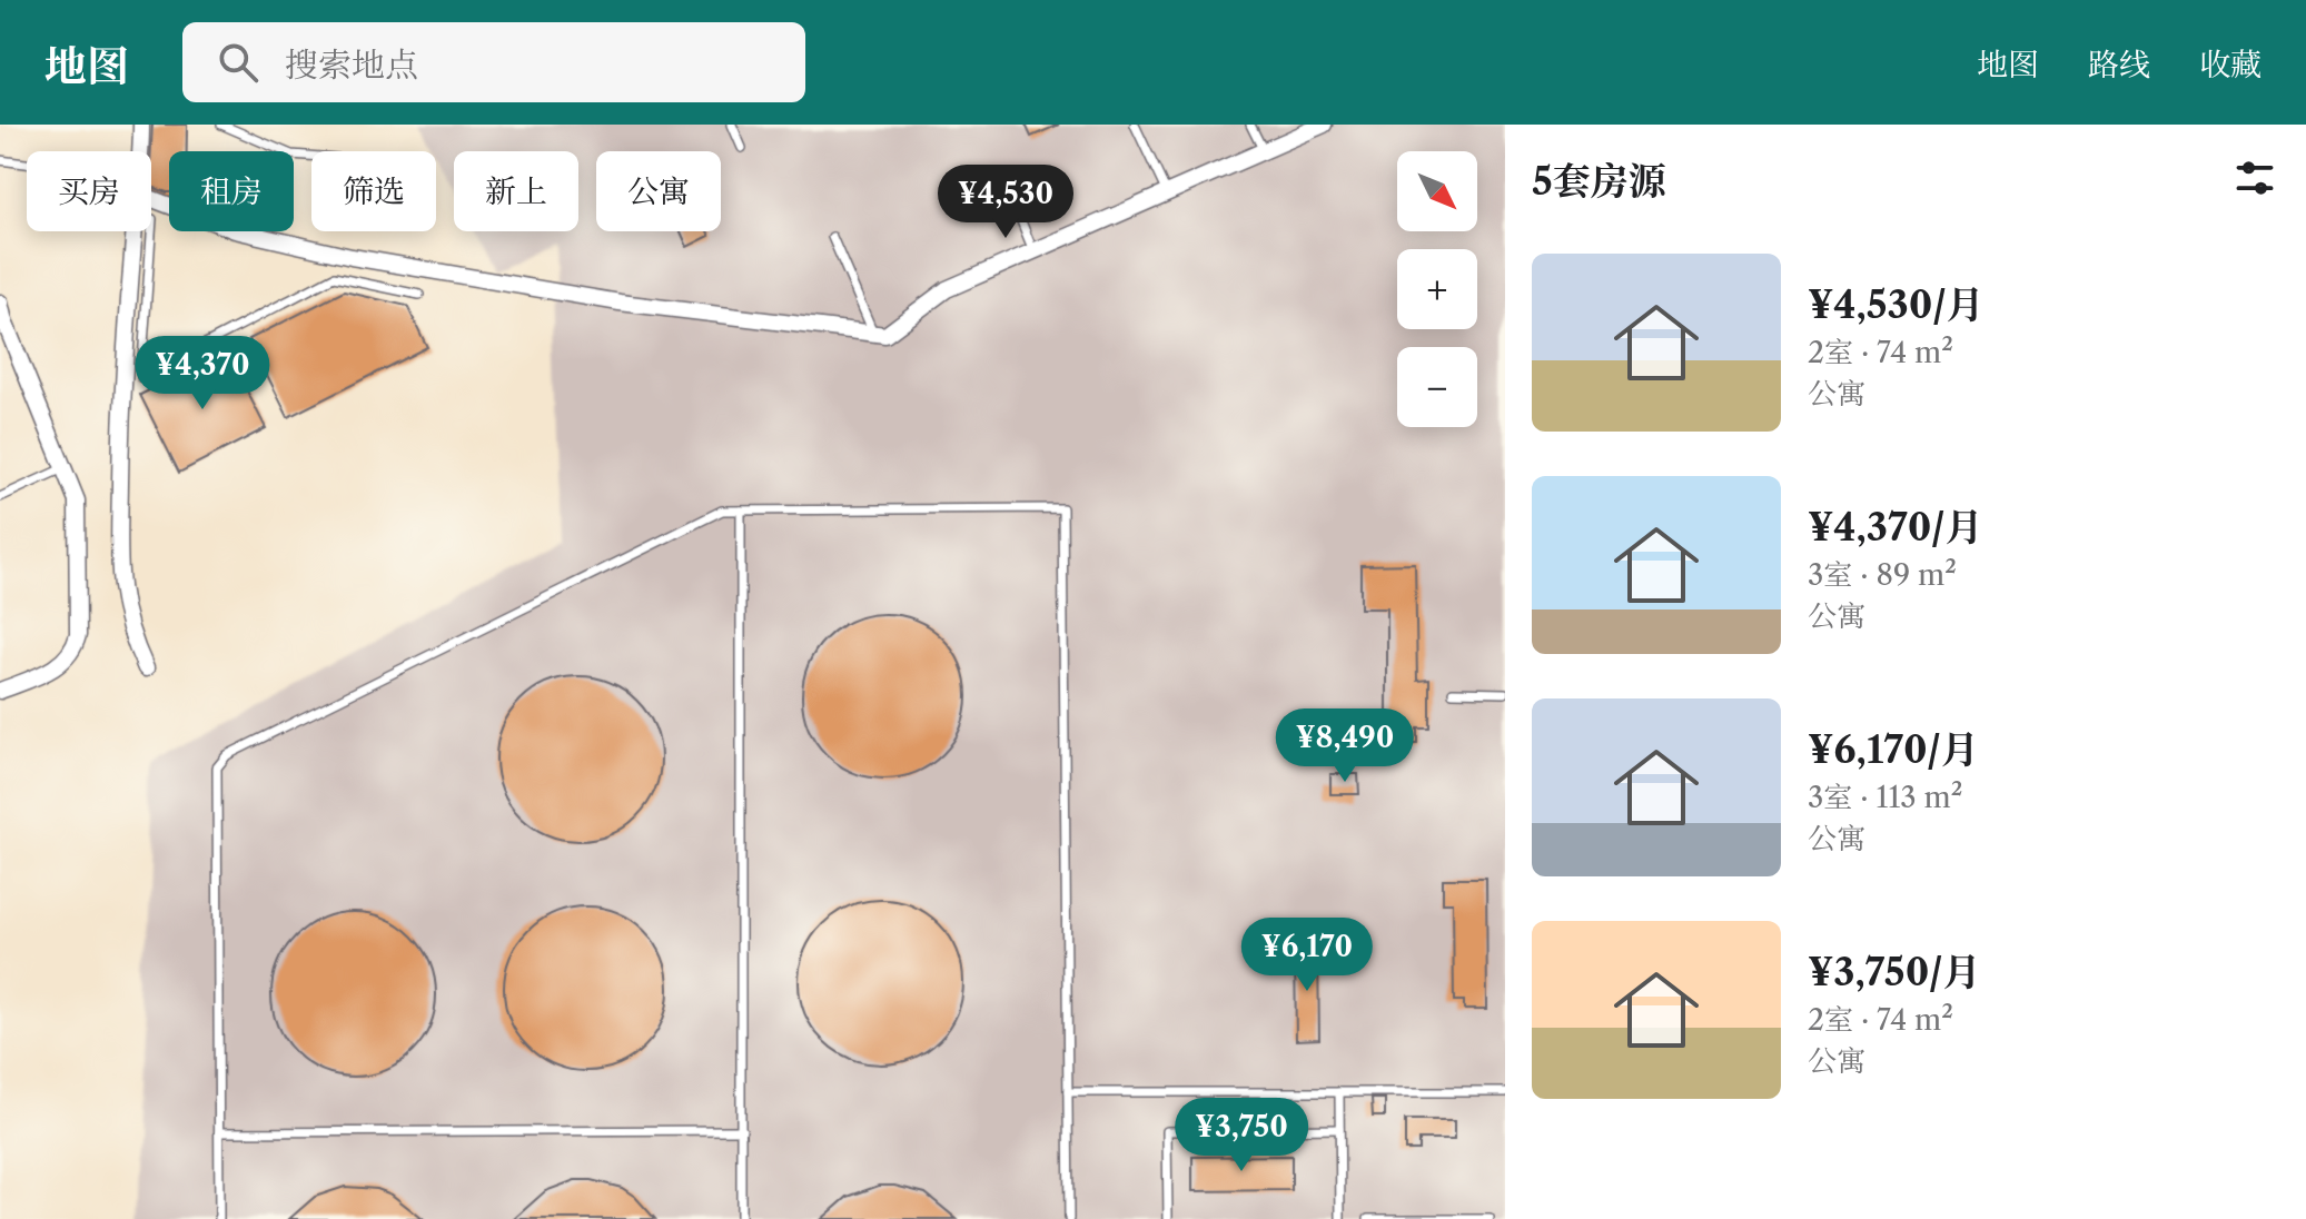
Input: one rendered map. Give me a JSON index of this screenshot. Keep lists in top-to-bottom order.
{
  "north": "bottom right",
  "page": {
    "header": "地图",
    "search": "搜索地点",
    "nav": ["地图", "路线", "收藏"],
    "heading": "5套房源",
    "map_buttons": ["+", "−"],
    "chip": [
      "买房",
      "租房",
      "筛选",
      "新上",
      "公寓"
    ],
    "price": [
      "¥4,530",
      "¥4,370",
      "¥8,490",
      "¥6,170",
      "¥3,750"
    ],
    "list": [
      {
        "name": "¥4,530/月",
        "note": "2室 · 74 m² · 公寓"
      },
      {
        "name": "¥4,370/月",
        "note": "3室 · 89 m² · 公寓"
      },
      {
        "name": "¥6,170/月",
        "note": "3室 · 113 m² · 公寓"
      },
      {
        "name": "¥3,750/月",
        "note": "2室 · 74 m² · 公寓"
      }
    ]
  }
}
